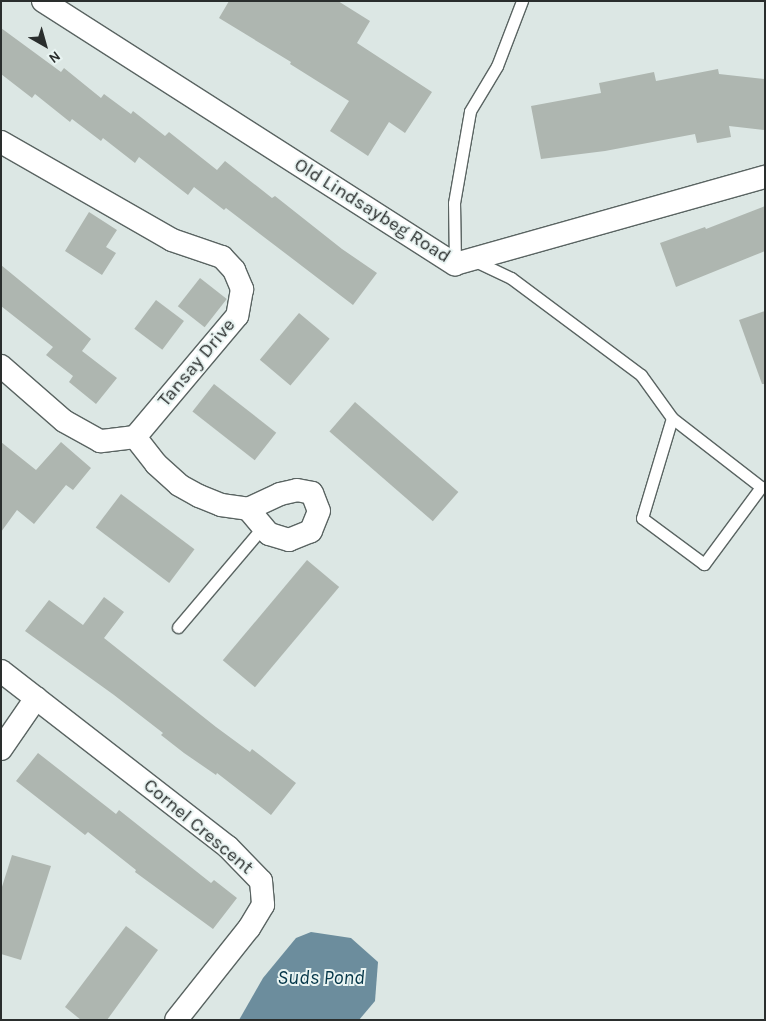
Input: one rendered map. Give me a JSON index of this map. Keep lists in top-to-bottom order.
{
  "streets": {
    "street": ["Old Lindsaybeg Road", "Tansay Drive", "Cornel Crescent"]
  },
  "water": ["Suds Pond"],
  "north": "bottom right"
}
